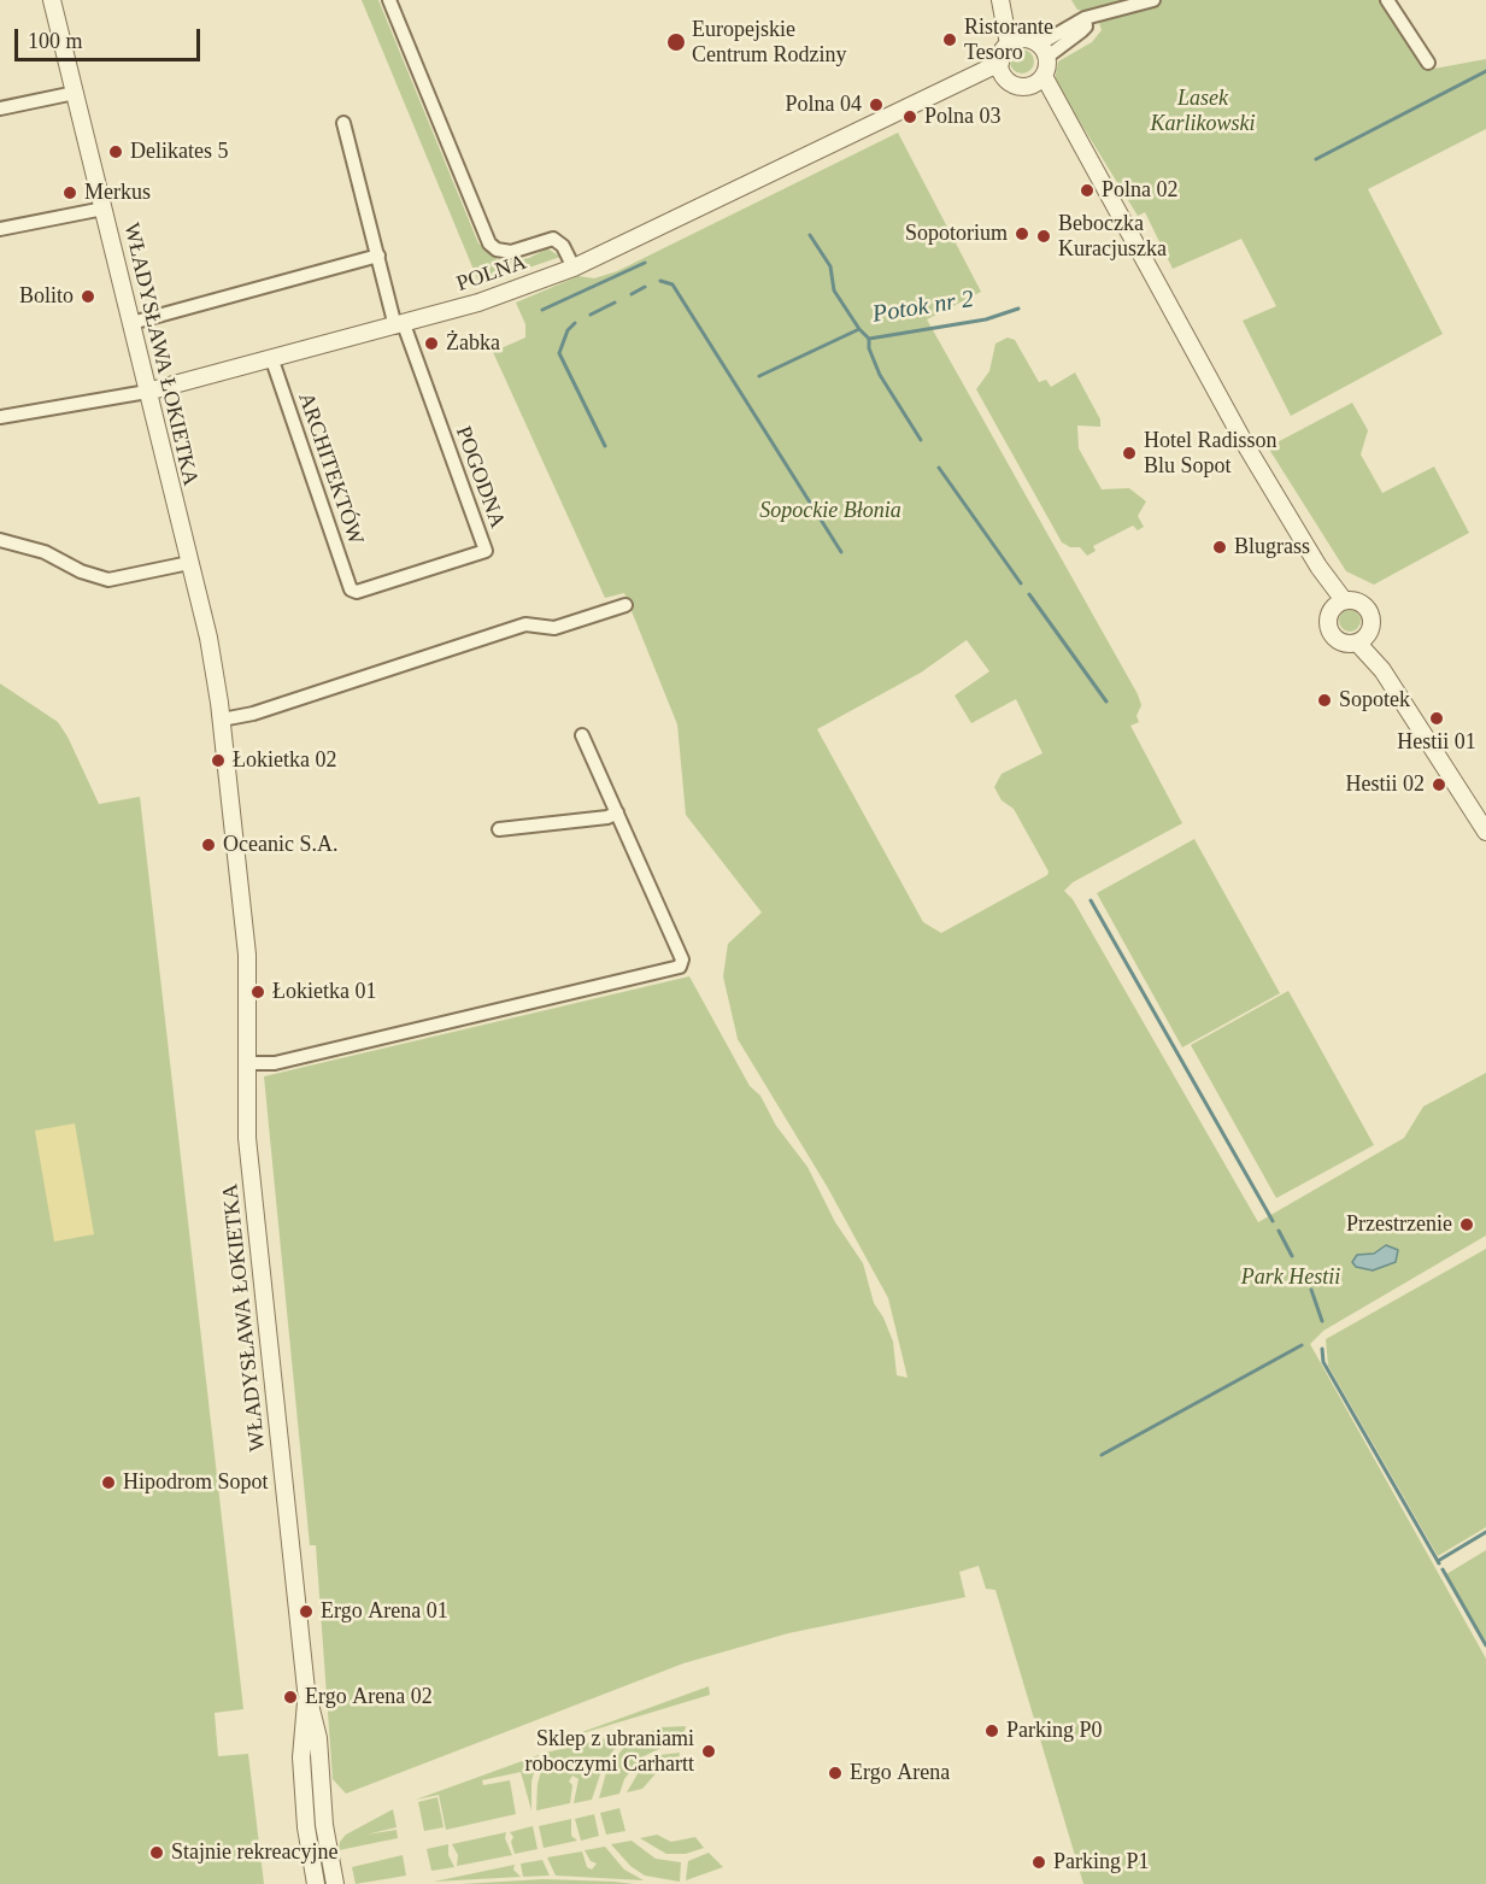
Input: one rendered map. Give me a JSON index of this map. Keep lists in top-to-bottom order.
{
  "streets": {
    "street": [
      "POLNA",
      "WŁADYSŁAWA ŁOKIETKA",
      "ARCHITEKTÓW",
      "POGODNA"
    ]
  },
  "crossings": [
    ["POLNA", "WŁADYSŁAWA ŁOKIETKA"],
    ["POLNA", "ARCHITEKTÓW"],
    ["POLNA", "POGODNA"],
    ["ARCHITEKTÓW", "POGODNA"]
  ],
  "water": ["Potok nr 2"],
  "parks": ["Lasek Karlikowski", "Sopockie Błonia", "Park Hestii"],
  "places": [
    "Ristorante Tesoro",
    "Europejskie Centrum Rodziny",
    "Polna 04",
    "Polna 03",
    "Delikates 5",
    "Polna 02",
    "Merkus",
    "Sopotorium",
    "Beboczka Kuracjuszka",
    "Bolito",
    "Żabka",
    "Hotel Radisson Blu Sopot",
    "Blugrass",
    "Sopotek",
    "Hestii 01",
    "Łokietka 02",
    "Hestii 02",
    "Oceanic S.A.",
    "Łokietka 01",
    "Przestrzenie",
    "Hipodrom Sopot",
    "Ergo Arena 01",
    "Ergo Arena 02",
    "Parking P0",
    "Sklep z ubraniami roboczymi Carhartt",
    "Ergo Arena",
    "Stajnie rekreacyjne",
    "Parking P1"
  ],
  "scale_bar": "100 m"
}
